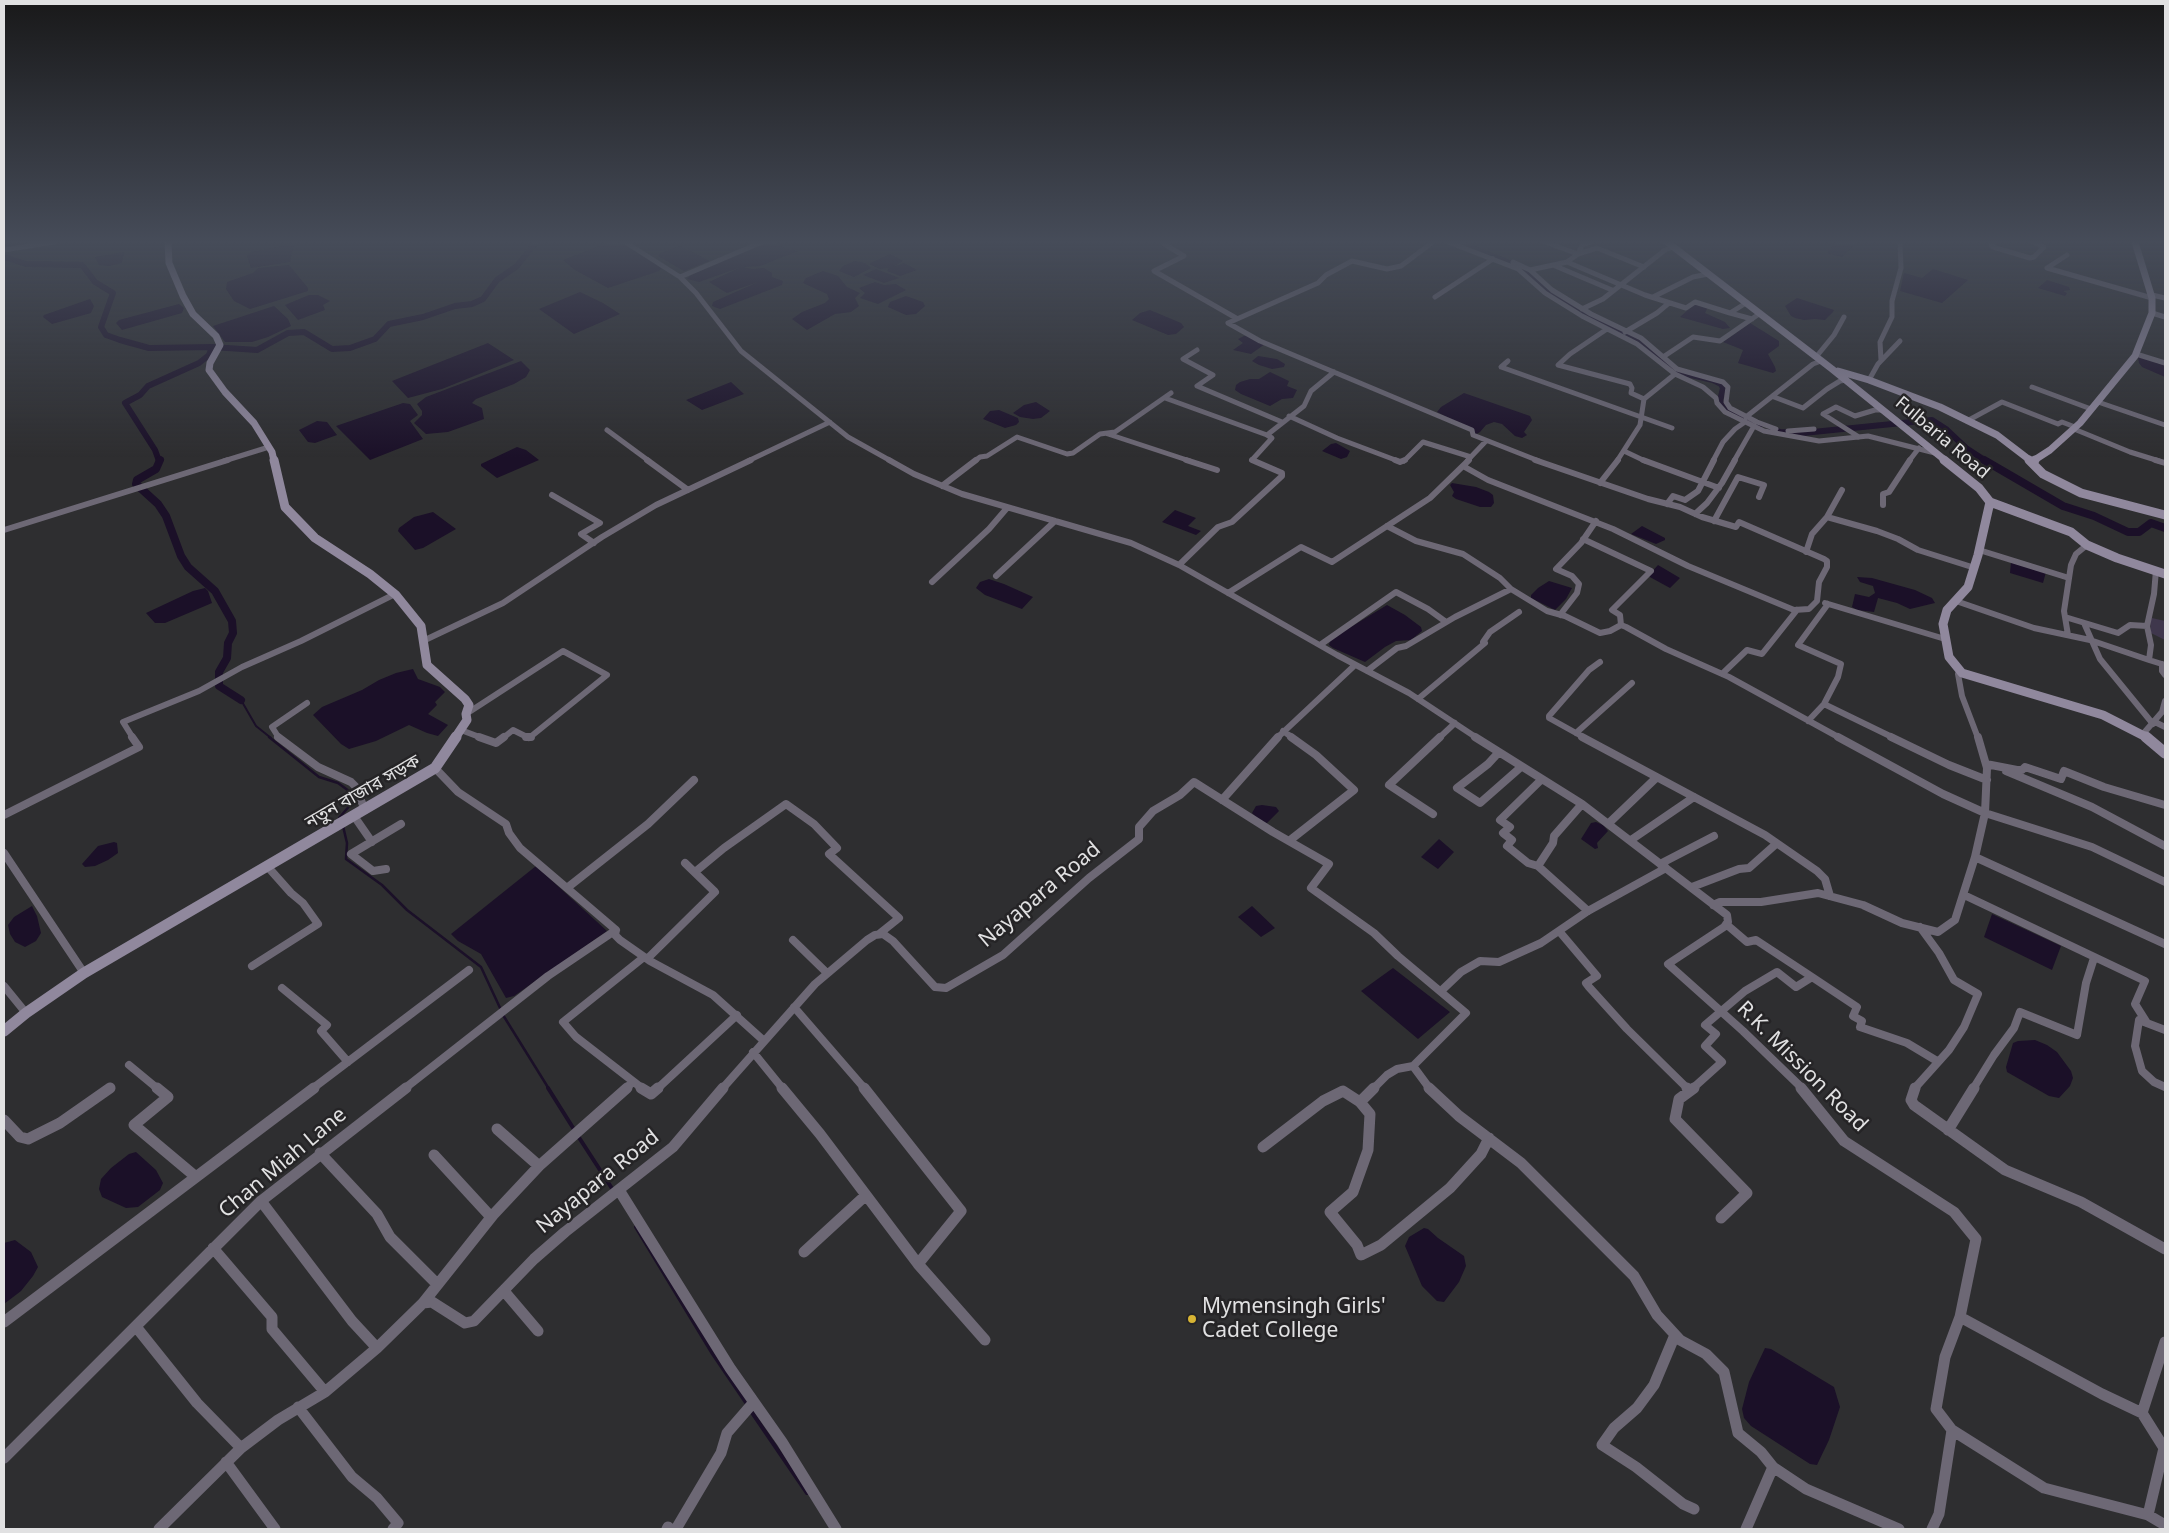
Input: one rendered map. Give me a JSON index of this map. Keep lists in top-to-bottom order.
{
  "streets": {
    "street": [
      "Fulbaria Road",
      "নতুন বাজার সড়ক",
      "Nayapara Road",
      "R.K. Mission Road",
      "Chan Miah Lane"
    ]
  },
  "places": ["Mymensingh Girls' Cadet College"]
}
